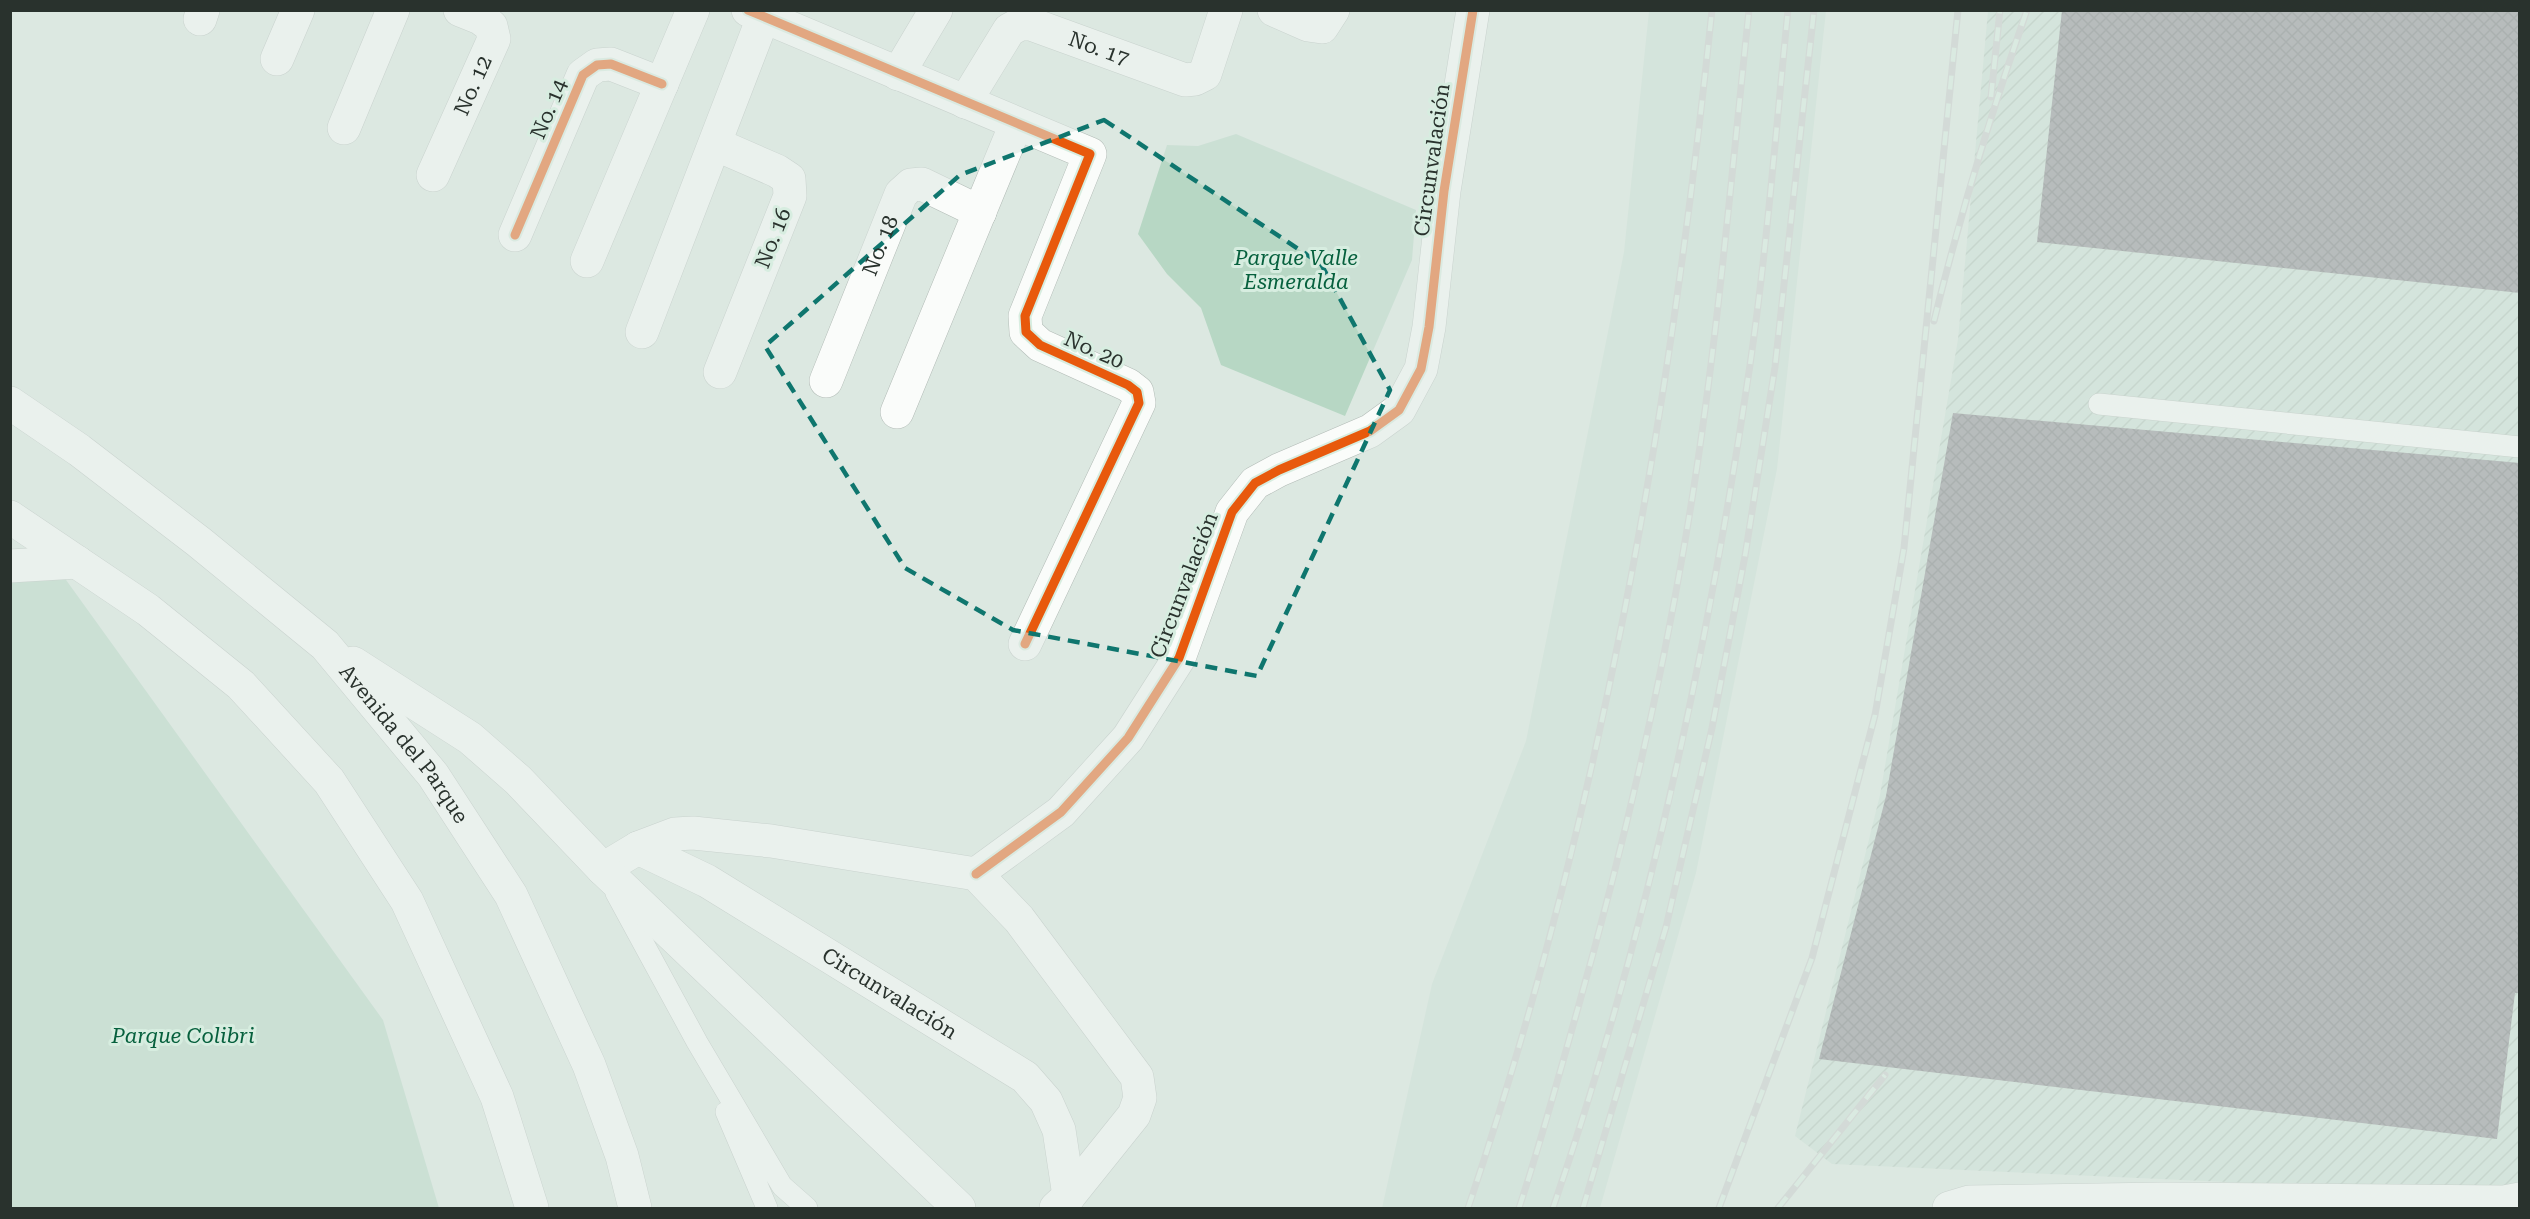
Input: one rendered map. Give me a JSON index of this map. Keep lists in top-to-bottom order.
{
  "streets": {
    "street": [
      "No. 17",
      "No. 12",
      "No. 14",
      "Circunvalación",
      "No. 16",
      "No. 18",
      "No. 20",
      "Avenida del Parque"
    ]
  },
  "parks": ["Parque Valle Esmeralda", "Parque Colibri"]
}
